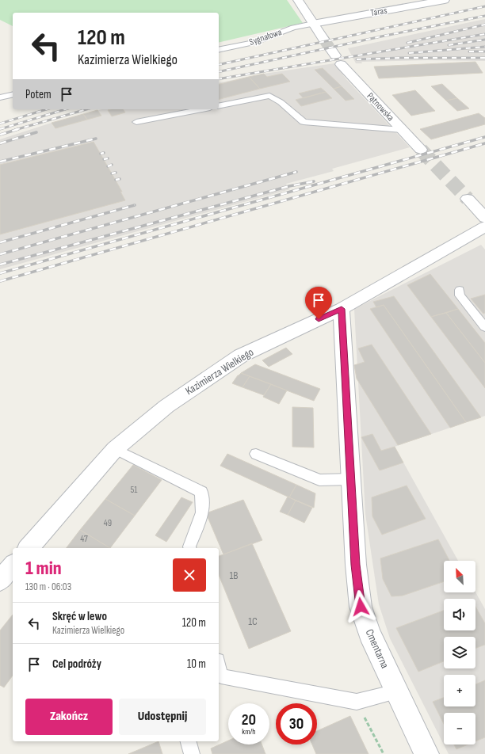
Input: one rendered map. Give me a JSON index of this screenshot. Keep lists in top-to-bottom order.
{
  "streets": {
    "street": [
      "Taras",
      "Pątnowska",
      "Kazimierza Wielkiego",
      "Cmentarna"
    ],
    "lane": ["Sygnałowa"]
  },
  "crossings": [
    ["Taras", "Sygnałowa"],
    ["Kazimierza Wielkiego", "Cmentarna"]
  ],
  "house_numbers": [
    "51",
    "49",
    "47",
    "1B",
    "1C"
  ],
  "north": "top left",
  "page": {
    "turn": ["120 m", "Kazimierza Wielkiego"],
    "then": "Potem",
    "heading": ["1 min", "130 m · 06:03"],
    "map_buttons": ["+", "−"],
    "list": [
      {
        "name": "Skręć w lewo",
        "note": "Kazimierza Wielkiego",
        "value": "120 m"
      },
      {
        "name": "Cel podróży",
        "value": "10 m"
      }
    ],
    "buttons": ["Zakończ", "Udostępnij"],
    "speed": "20 km/h",
    "limit": "30"
  }
}
